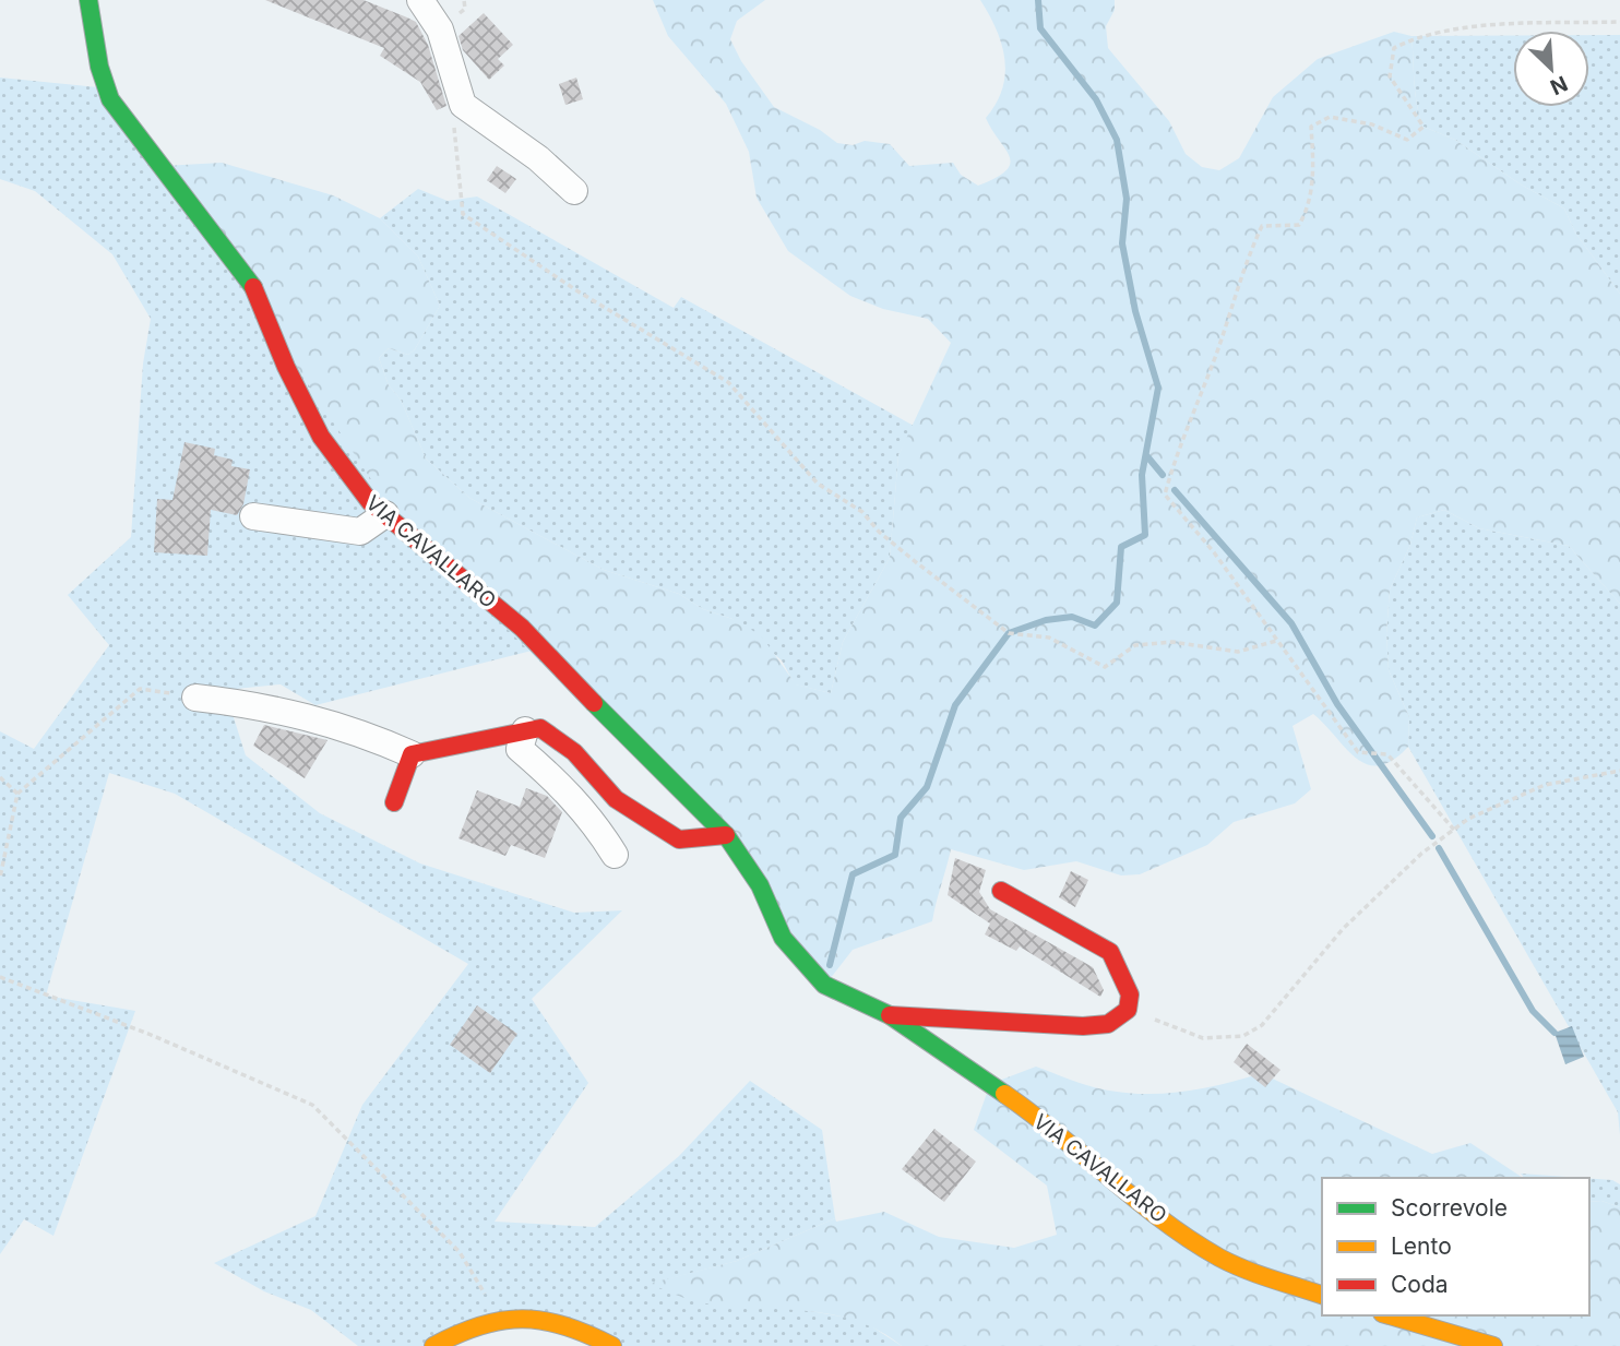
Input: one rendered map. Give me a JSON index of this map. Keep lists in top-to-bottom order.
{
  "streets": {
    "street": ["VIA CAVALLARO"]
  },
  "legend": ["Scorrevole", "Lento", "Coda"],
  "north": "bottom right"
}
